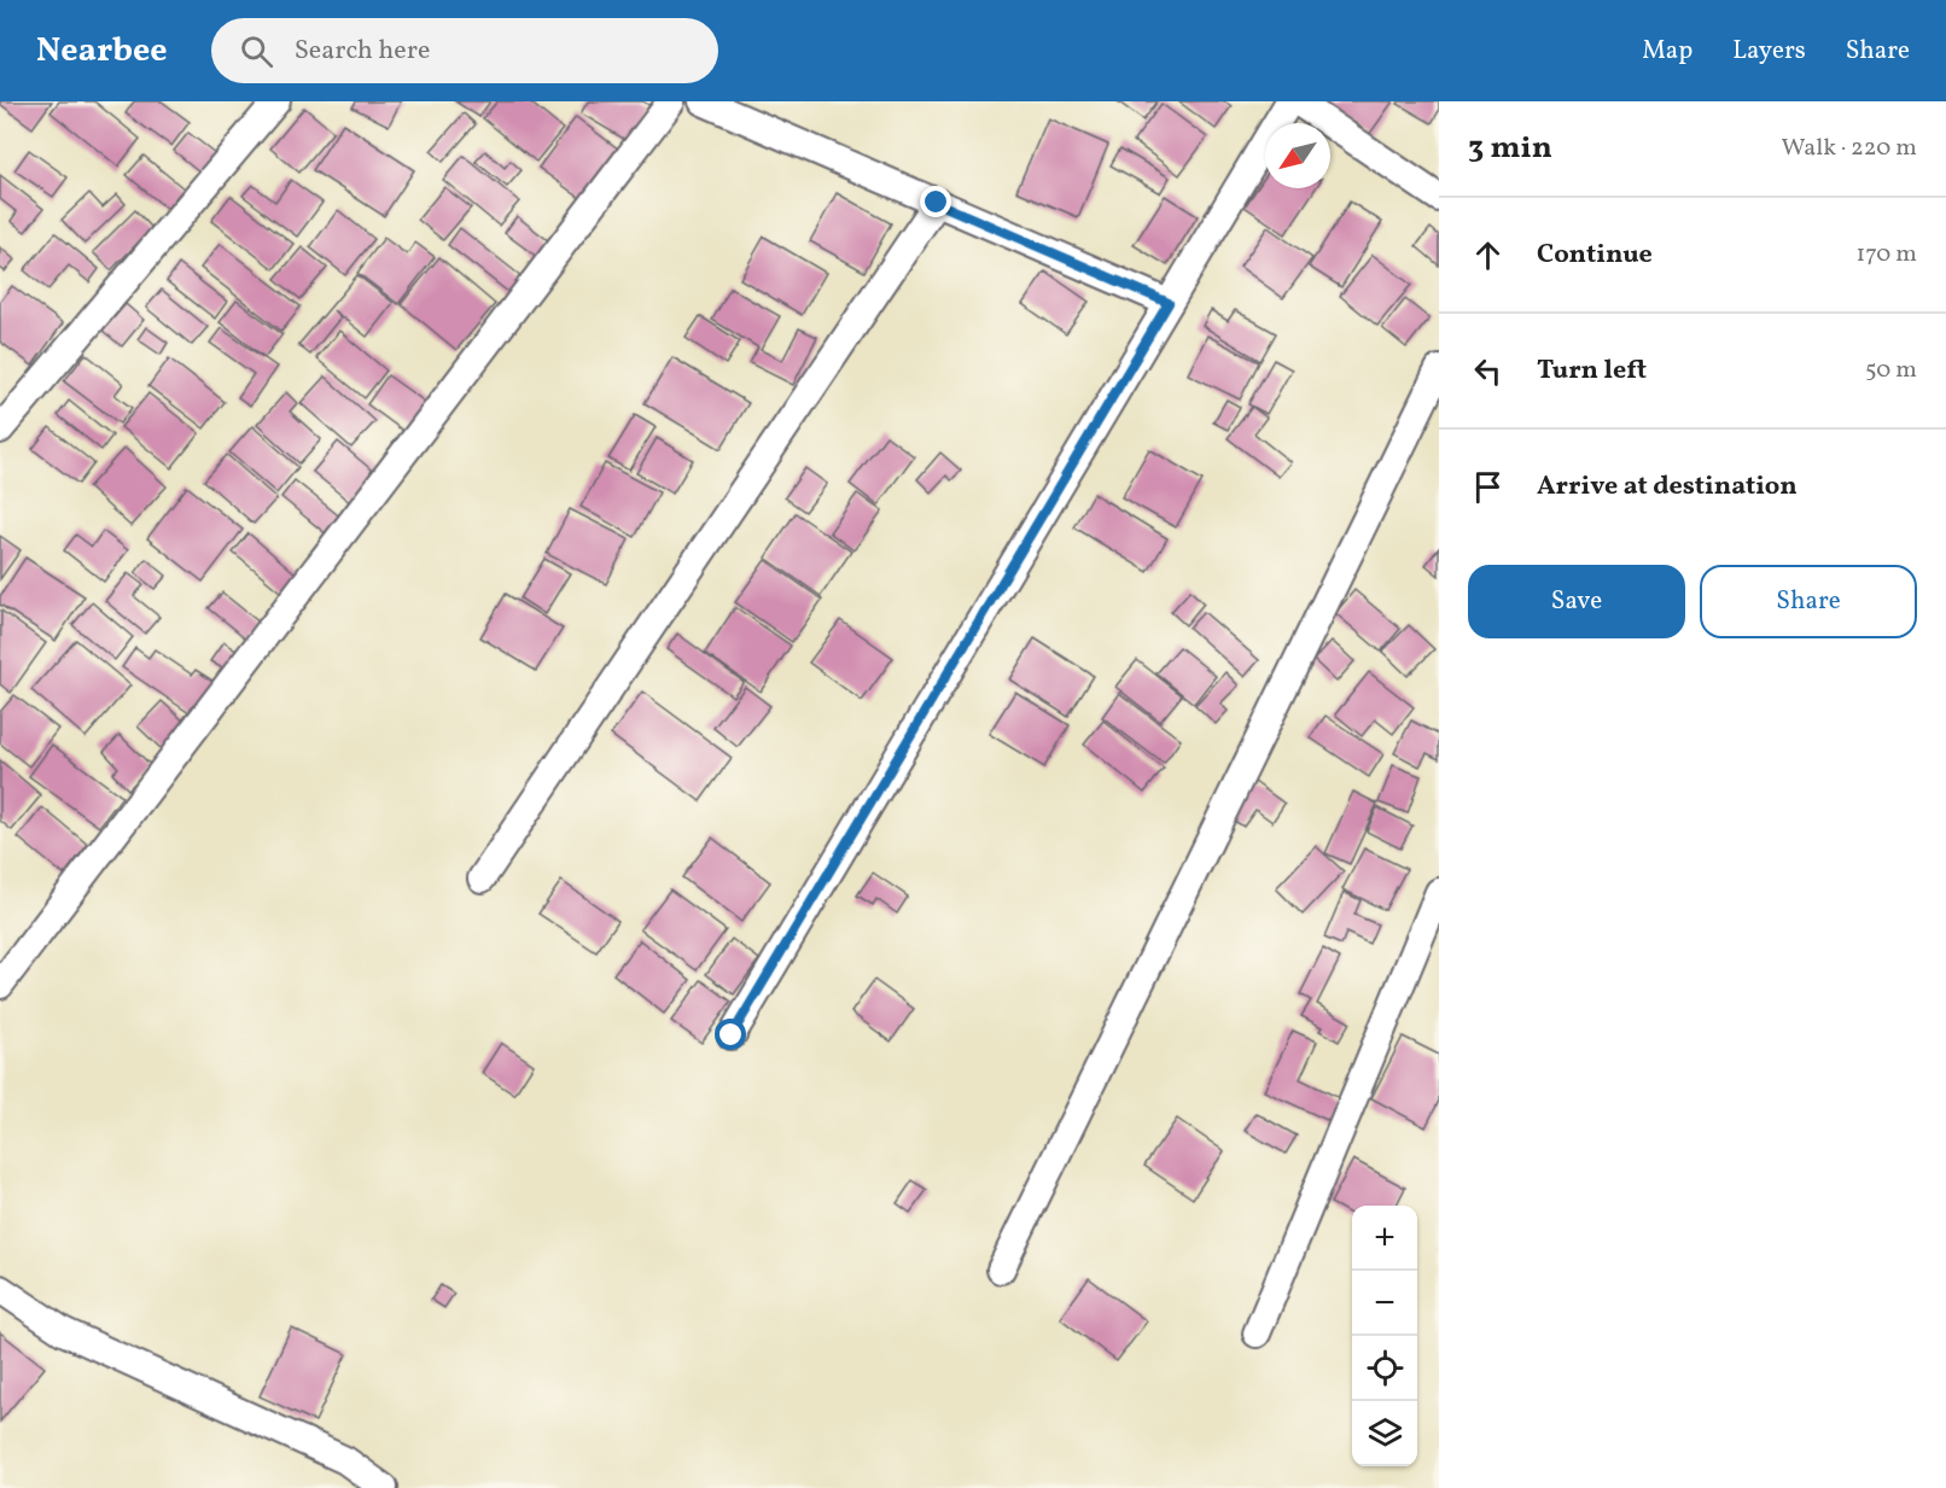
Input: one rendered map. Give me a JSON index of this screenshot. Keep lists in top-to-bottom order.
{
  "north": "bottom left",
  "page": {
    "header": "Nearbee",
    "search": "Search here",
    "nav": ["Map", "Layers", "Share"],
    "heading": ["3 min", "Walk · 220 m"],
    "list": [
      ["Continue", "170 m"],
      ["Turn left", "50 m"],
      "Arrive at destination"
    ],
    "buttons": ["Save", "Share"],
    "map_buttons": ["+", "−"]
  }
}
